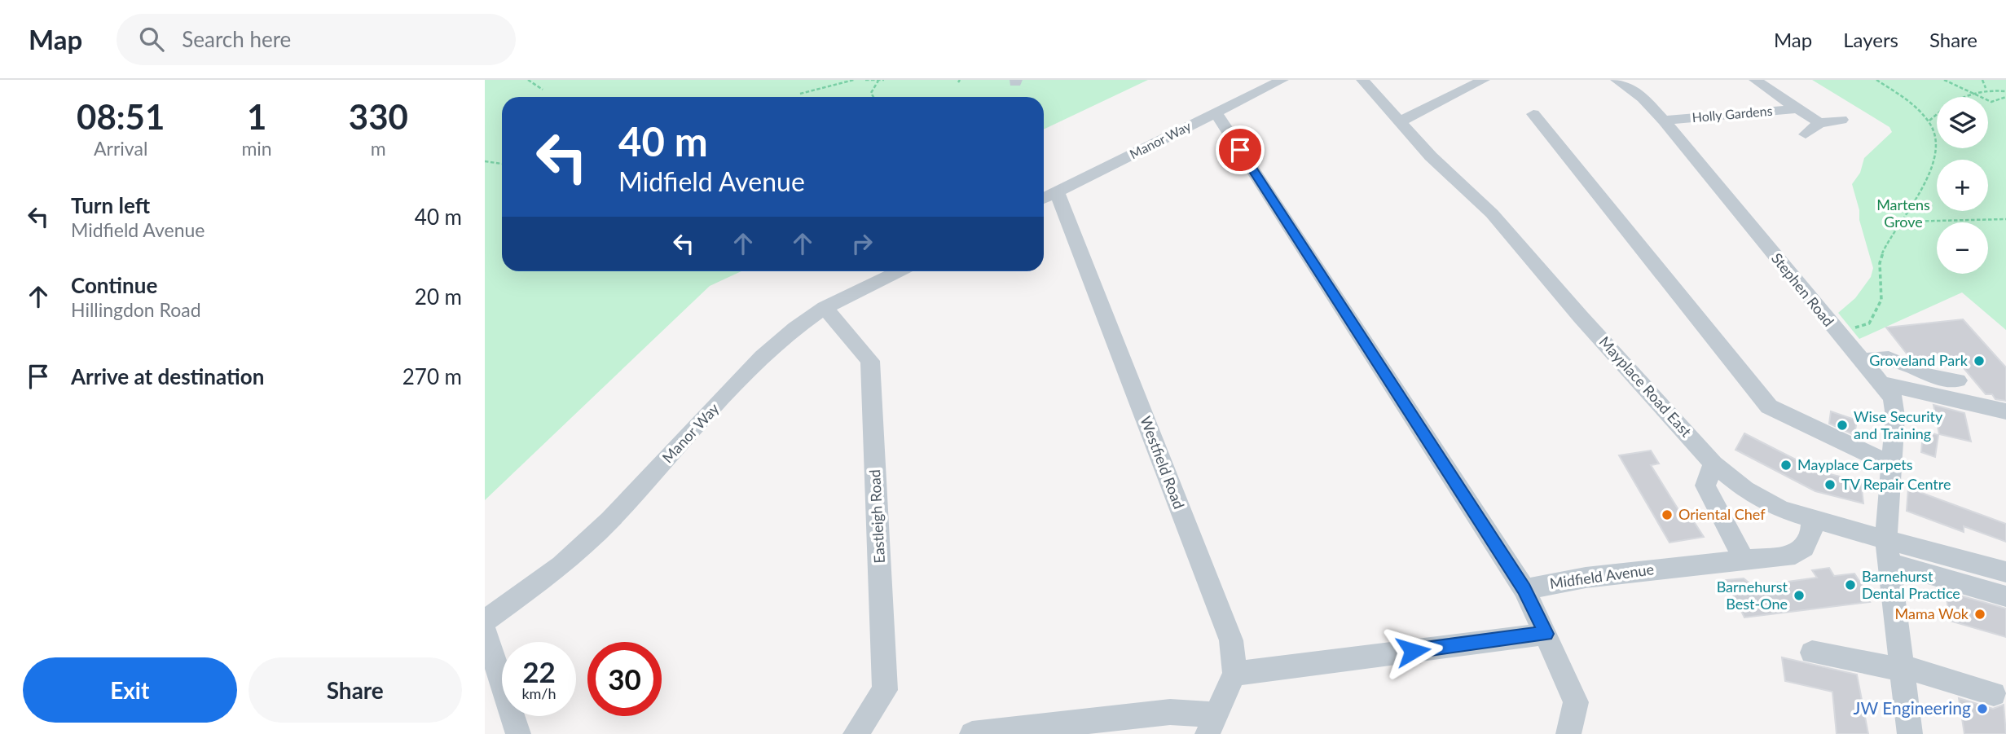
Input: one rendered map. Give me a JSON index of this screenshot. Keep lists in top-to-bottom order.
{
  "streets": {
    "street": [
      "Holly Gardens",
      "Manor Way",
      "Stephen Road",
      "Mayplace Road East",
      "Westfield Road",
      "Eastleigh Road",
      "Midfield Avenue"
    ]
  },
  "crossings": [
    ["Holly Gardens", "Stephen Road"],
    ["Manor Way", "Westfield Road"],
    ["Manor Way", "Eastleigh Road"],
    ["Stephen Road", "Mayplace Road East"],
    ["Mayplace Road East", "Midfield Avenue"]
  ],
  "parks": ["Martens Grove"],
  "places": [
    "Groveland Park",
    "Wise Security and Training",
    "Mayplace Carpets",
    "TV Repair Centre",
    "Oriental Chef",
    "Barnehurst Dental Practice",
    "Barnehurst Best-One",
    "Mama Wok",
    "JW Engineering"
  ],
  "page": {
    "header": "Map",
    "search": "Search here",
    "nav": ["Map", "Layers", "Share"],
    "eta": [
      "08:51",
      "Arrival",
      "1",
      "min",
      "330",
      "m"
    ],
    "map_buttons": ["+", "−"],
    "turn": ["40 m", "Midfield Avenue"],
    "list": [
      {
        "name": "Turn left",
        "note": "Midfield Avenue",
        "value": "40 m"
      },
      {
        "name": "Continue",
        "note": "Hillingdon Road",
        "value": "20 m"
      },
      {
        "name": "Arrive at destination",
        "value": "270 m"
      }
    ],
    "speed": "22 km/h",
    "limit": "30",
    "buttons": ["Exit", "Share"]
  }
}
